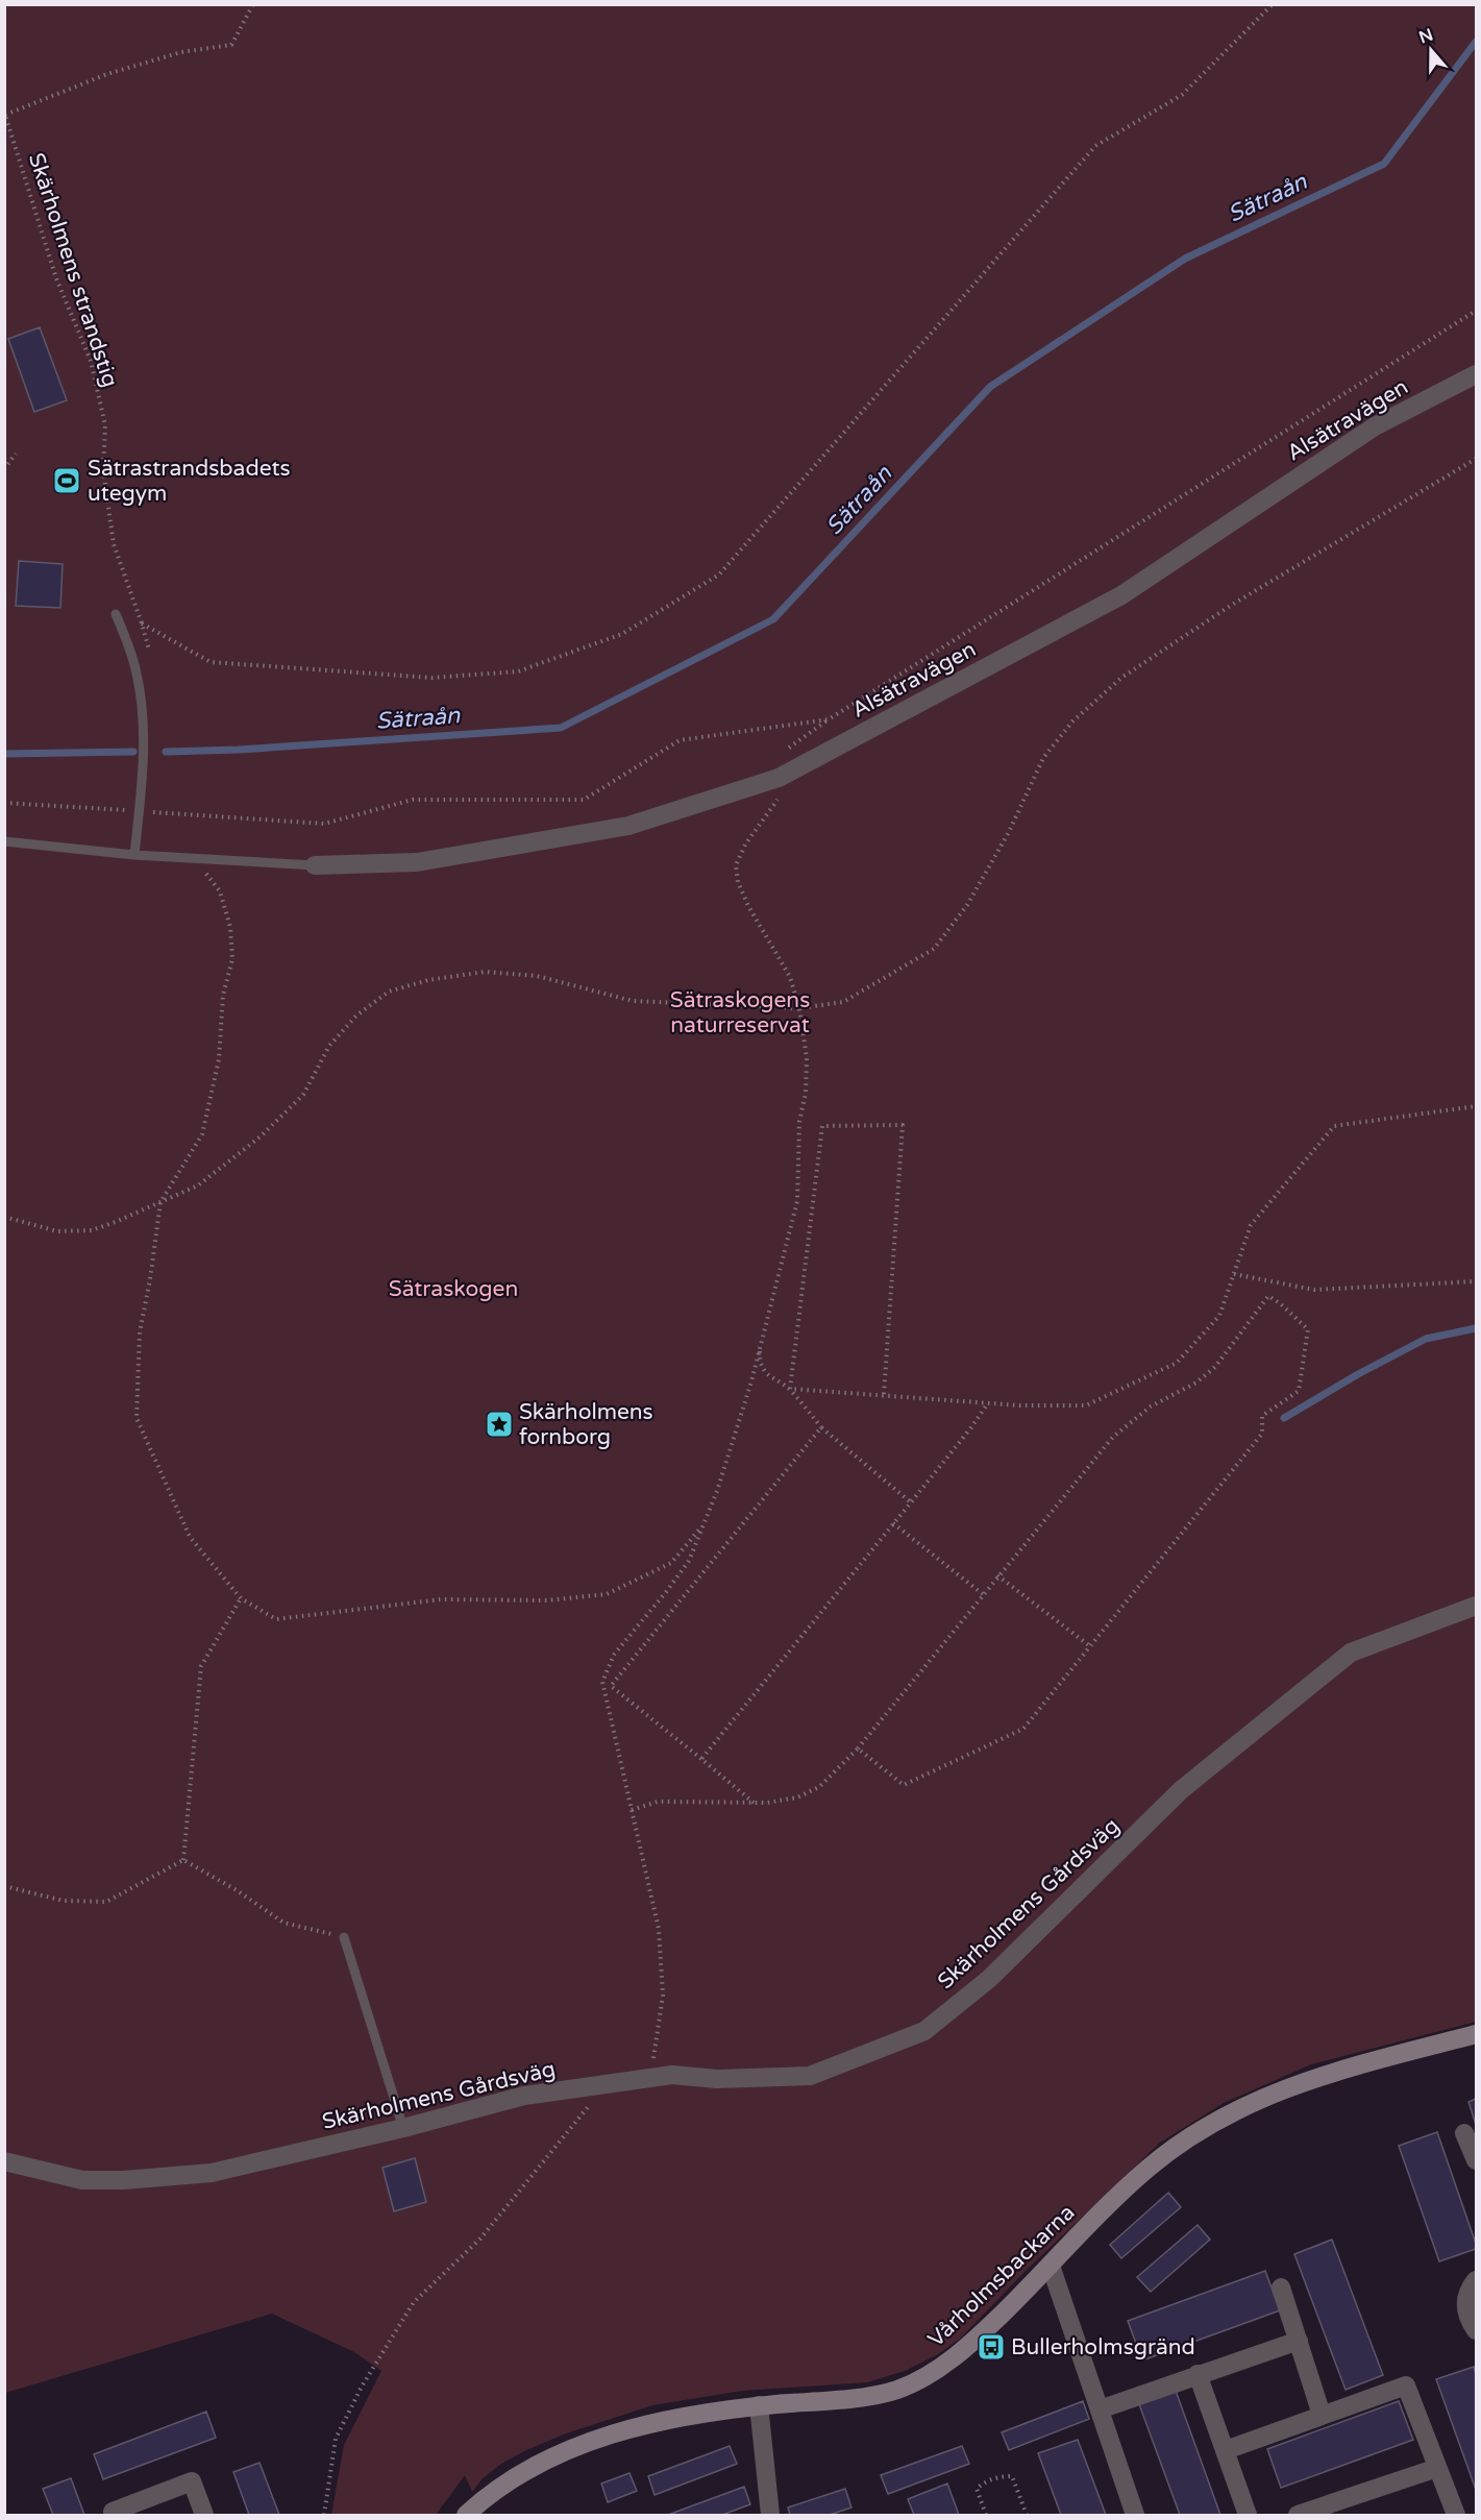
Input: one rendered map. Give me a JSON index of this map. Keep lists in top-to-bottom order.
{
  "streets": {
    "street": ["Alsätravägen", "Skärholmens Gårdsväg", "Vårholmsbackarna"],
    "path": ["Skärholmens strandstig"]
  },
  "water": ["Sätraån"],
  "parks": ["Sätraskogens naturreservat", "Sätraskogen"],
  "places": {
    "sports": ["Sätrastrandsbadets utegym"],
    "place": ["Skärholmens fornborg"],
    "bus stop": ["Bullerholmsgränd"]
  },
  "north": "top"
}
